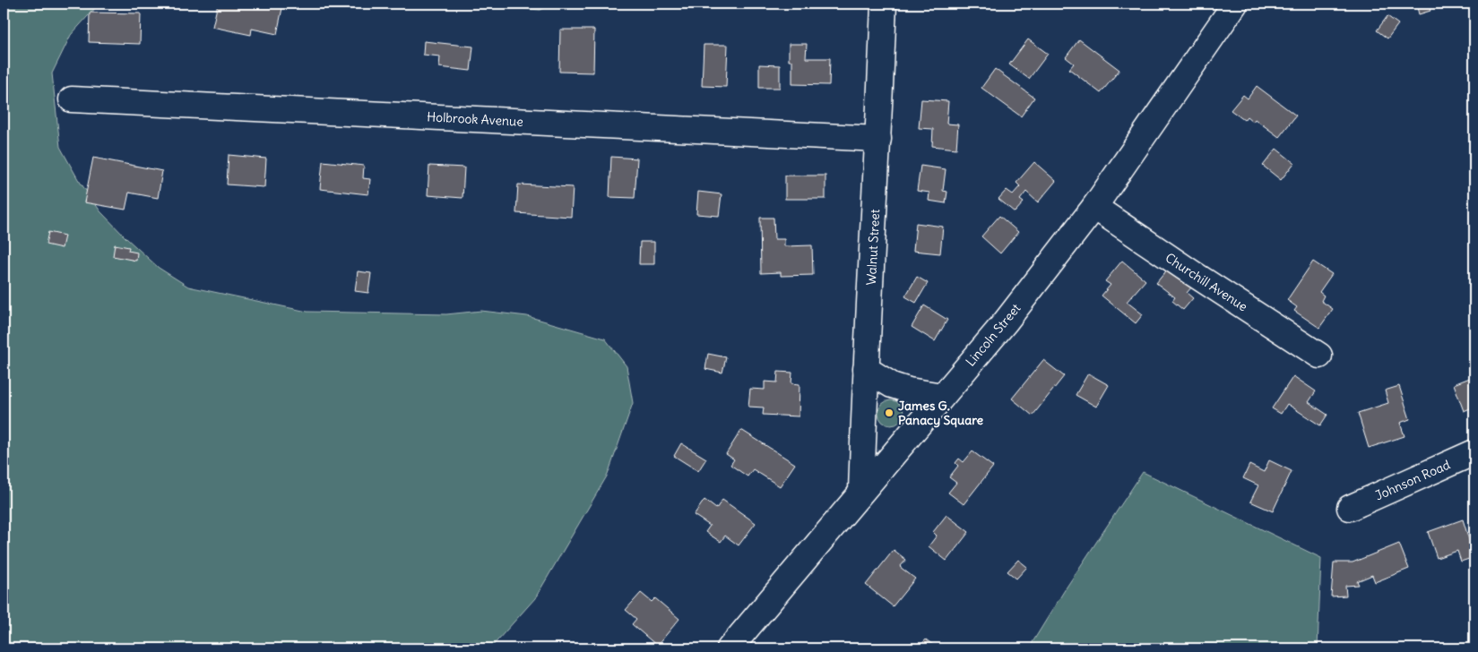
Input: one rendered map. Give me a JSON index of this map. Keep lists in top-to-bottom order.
{
  "streets": {
    "street": [
      "Holbrook Avenue",
      "Walnut Street",
      "Churchill Avenue",
      "Lincoln Street",
      "Johnson Road"
    ]
  },
  "crossings": [
    ["Holbrook Avenue", "Walnut Street"],
    ["Walnut Street", "Lincoln Street"],
    ["Churchill Avenue", "Lincoln Street"]
  ],
  "places": ["James G. Panacy Square"]
}
